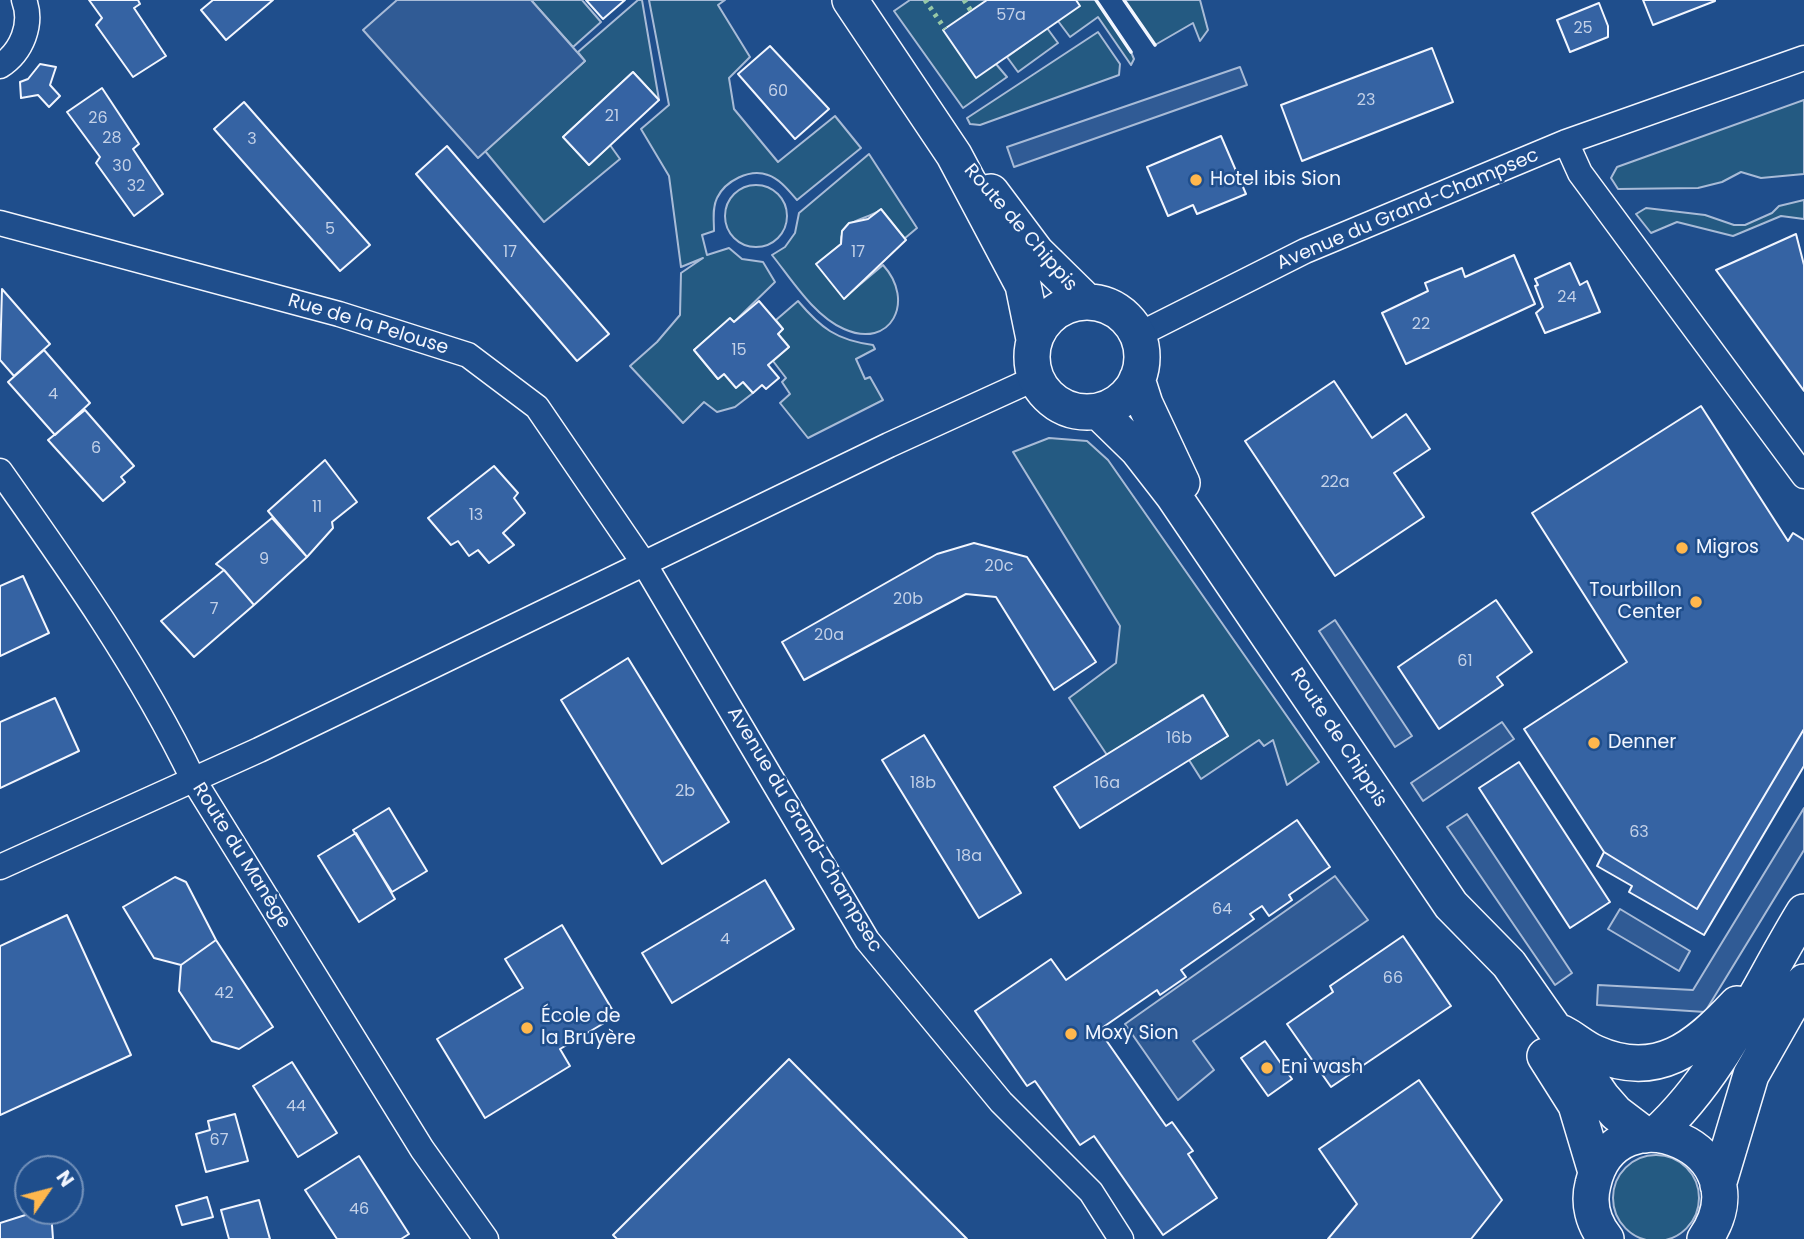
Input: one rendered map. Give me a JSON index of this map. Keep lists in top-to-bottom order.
{
  "streets": {
    "street": [
      "Avenue du Grand-Champsec",
      "Route de Chippis",
      "Rue de la Pelouse",
      "Route du Manège"
    ]
  },
  "crossings": [
    ["Avenue du Grand-Champsec", "Route de Chippis"],
    ["Avenue du Grand-Champsec", "Rue de la Pelouse"]
  ],
  "places": [
    "Hotel ibis Sion",
    "Migros",
    "Tourbillon Center",
    "Denner",
    "École de la Bruyère",
    "Moxy Sion",
    "Eni wash"
  ],
  "house_numbers": [
    "57a",
    "25",
    "60",
    "23",
    "21",
    "26",
    "28",
    "3",
    "30",
    "32",
    "5",
    "17",
    "17",
    "24",
    "22",
    "15",
    "4",
    "6",
    "22a",
    "11",
    "13",
    "9",
    "20c",
    "20b",
    "7",
    "20a",
    "61",
    "16b",
    "18b",
    "16a",
    "2b",
    "63",
    "18a",
    "64",
    "4",
    "66",
    "42",
    "44",
    "67",
    "46"
  ],
  "north": "top right"
}
